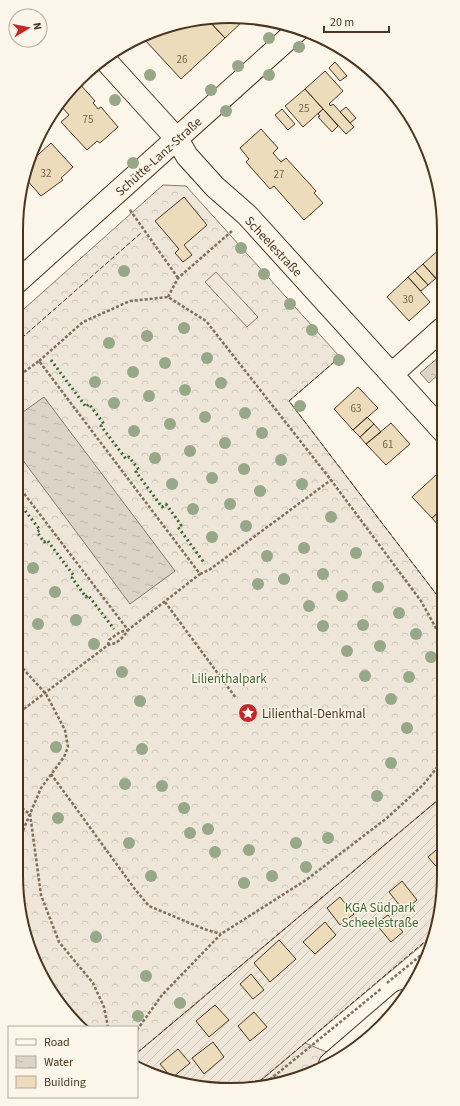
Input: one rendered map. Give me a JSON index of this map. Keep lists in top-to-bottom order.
{
  "streets": {
    "street": ["Schütte-Lanz-Straße", "Scheelestraße"]
  },
  "crossings": [
    ["Schütte-Lanz-Straße", "Scheelestraße"]
  ],
  "parks": ["Lilienthalpark", "KGA Südpark Scheelestraße"],
  "places": {
    "place": ["Lilienthal-Denkmal"]
  },
  "house_numbers": [
    "26",
    "25",
    "75",
    "32",
    "27",
    "30",
    "63",
    "61"
  ],
  "legend": ["Road", "Water", "Building"],
  "scale_bar": "20 m",
  "north": "right"
}
